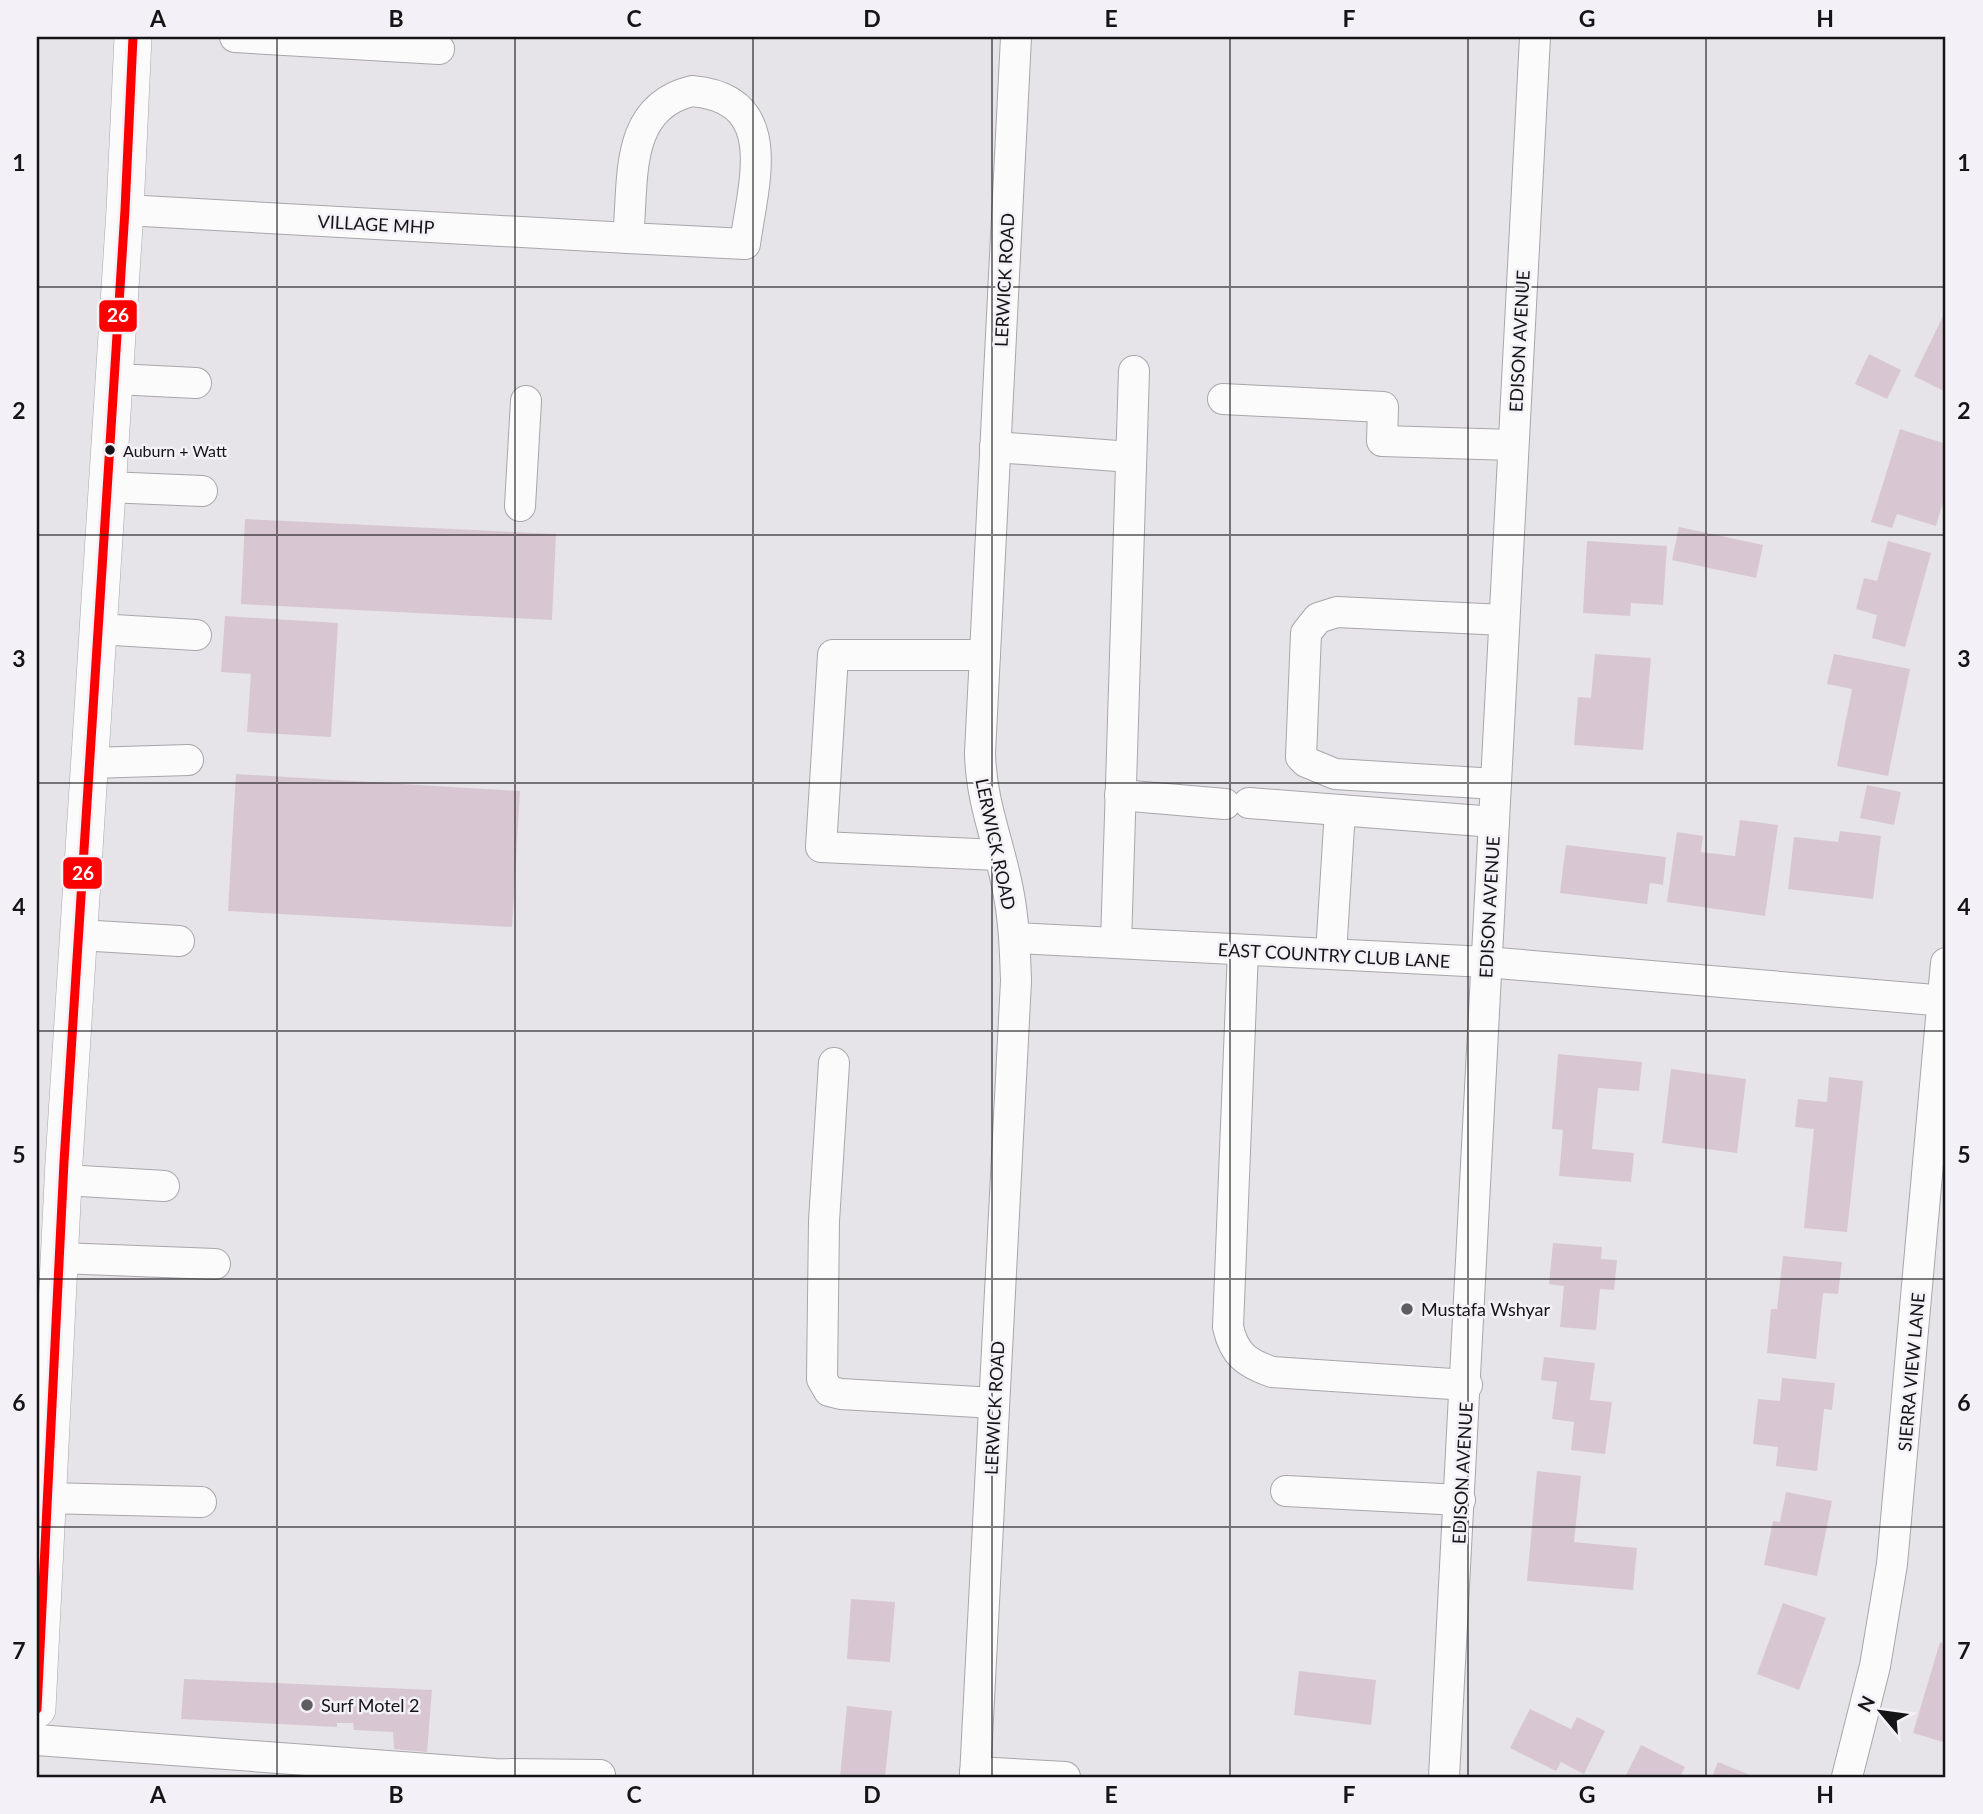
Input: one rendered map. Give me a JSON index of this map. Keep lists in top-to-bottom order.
{
  "streets": {
    "street": [
      "VILLAGE MHP",
      "LERWICK ROAD",
      "EDISON AVENUE",
      "EAST COUNTRY CLUB LANE",
      "SIERRA VIEW LANE"
    ]
  },
  "crossings": [
    ["LERWICK ROAD", "EAST COUNTRY CLUB LANE"],
    ["EDISON AVENUE", "EAST COUNTRY CLUB LANE"],
    ["EAST COUNTRY CLUB LANE", "SIERRA VIEW LANE"]
  ],
  "places": ["Auburn + Watt", "Mustafa Wshyar", "Surf Motel 2"],
  "lines": ["transit line 26"],
  "north": "top left",
  "grid": {
    "columns": [
      "A",
      "B",
      "C",
      "D",
      "E",
      "F",
      "G",
      "H"
    ],
    "rows": [
      "1",
      "2",
      "3",
      "4",
      "5",
      "6",
      "7"
    ]
  }
}
